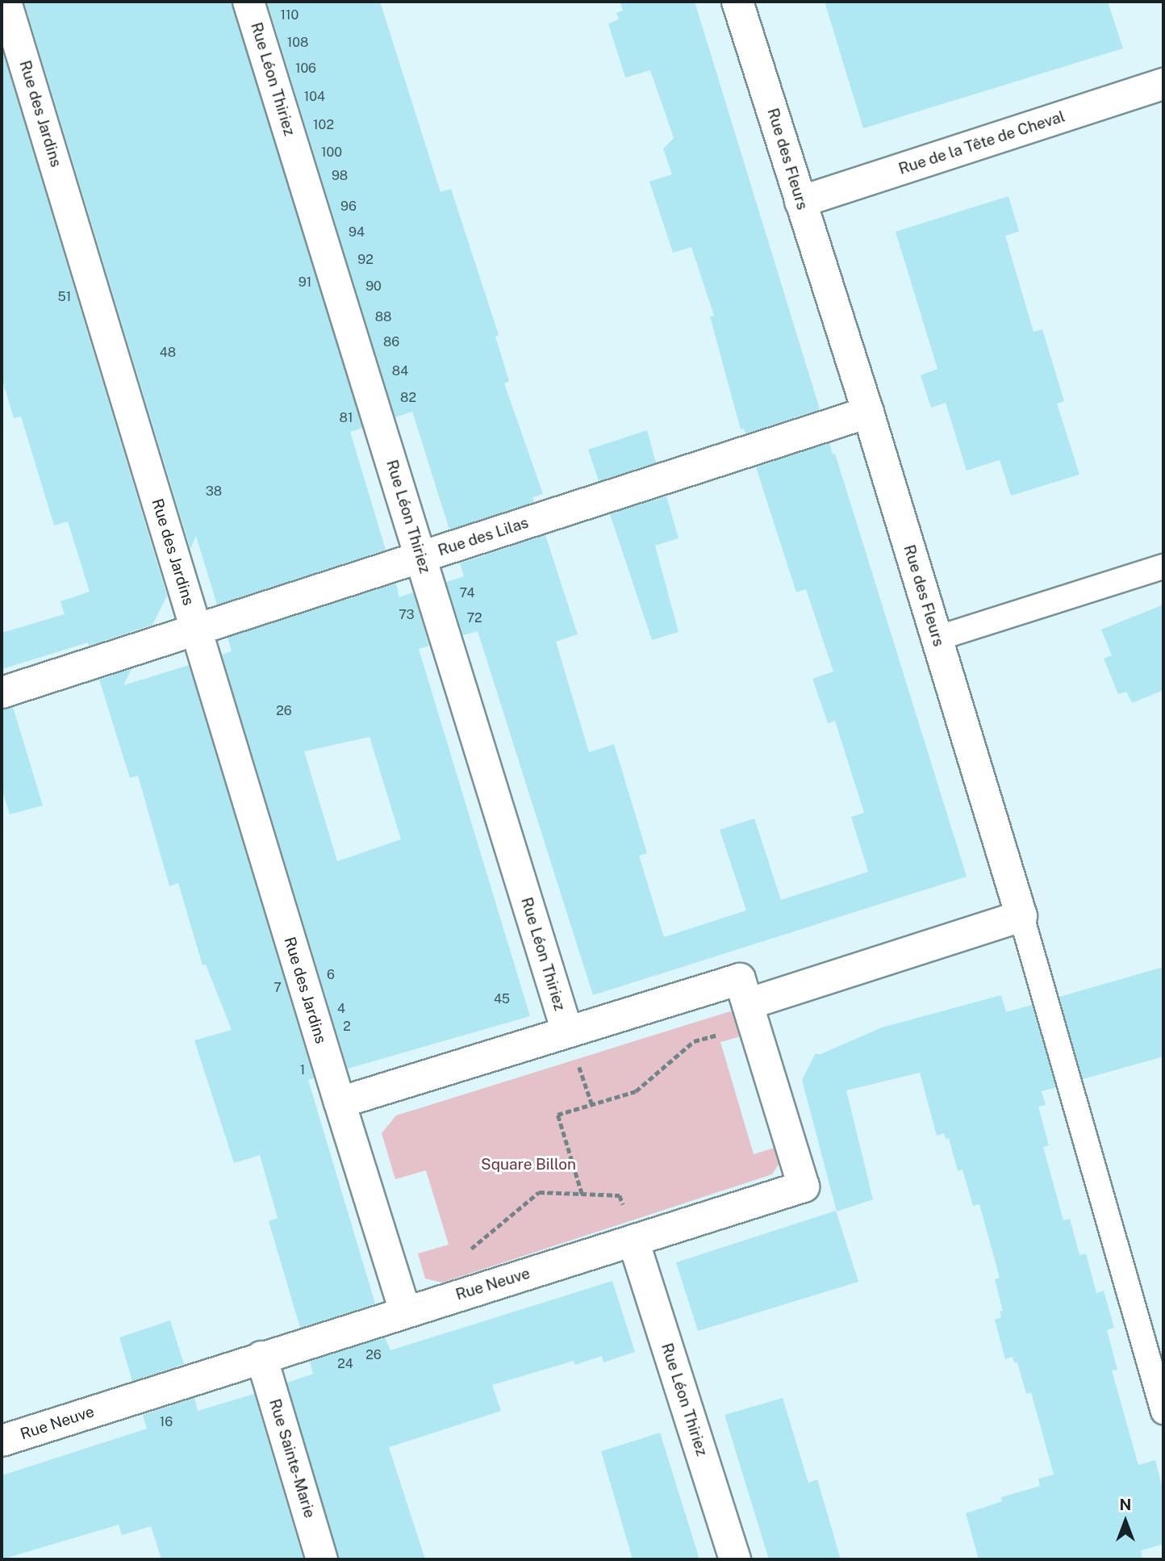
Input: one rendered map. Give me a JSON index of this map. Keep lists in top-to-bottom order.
{
  "streets": {
    "street": [
      "Rue Léon Thiriez",
      "Rue des Jardins",
      "Rue de la Tête de Cheval",
      "Rue des Fleurs",
      "Rue des Lilas",
      "Rue Neuve",
      "Rue Sainte-Marie"
    ]
  },
  "crossings": [
    ["Rue Léon Thiriez", "Rue des Lilas"],
    ["Rue Léon Thiriez", "Rue Neuve"],
    ["Rue des Jardins", "Rue des Lilas"],
    ["Rue de la Tête de Cheval", "Rue des Fleurs"],
    ["Rue des Fleurs", "Rue des Lilas"],
    ["Rue Neuve", "Rue Sainte-Marie"]
  ],
  "parks": ["Square Billon"],
  "house_numbers": [
    "110",
    "108",
    "106",
    "104",
    "102",
    "100",
    "98",
    "96",
    "94",
    "92",
    "91",
    "90",
    "51",
    "88",
    "86",
    "48",
    "84",
    "82",
    "81",
    "38",
    "74",
    "73",
    "72",
    "26",
    "6",
    "7",
    "45",
    "4",
    "2",
    "1",
    "26",
    "24",
    "16"
  ],
  "north": "top"
}
